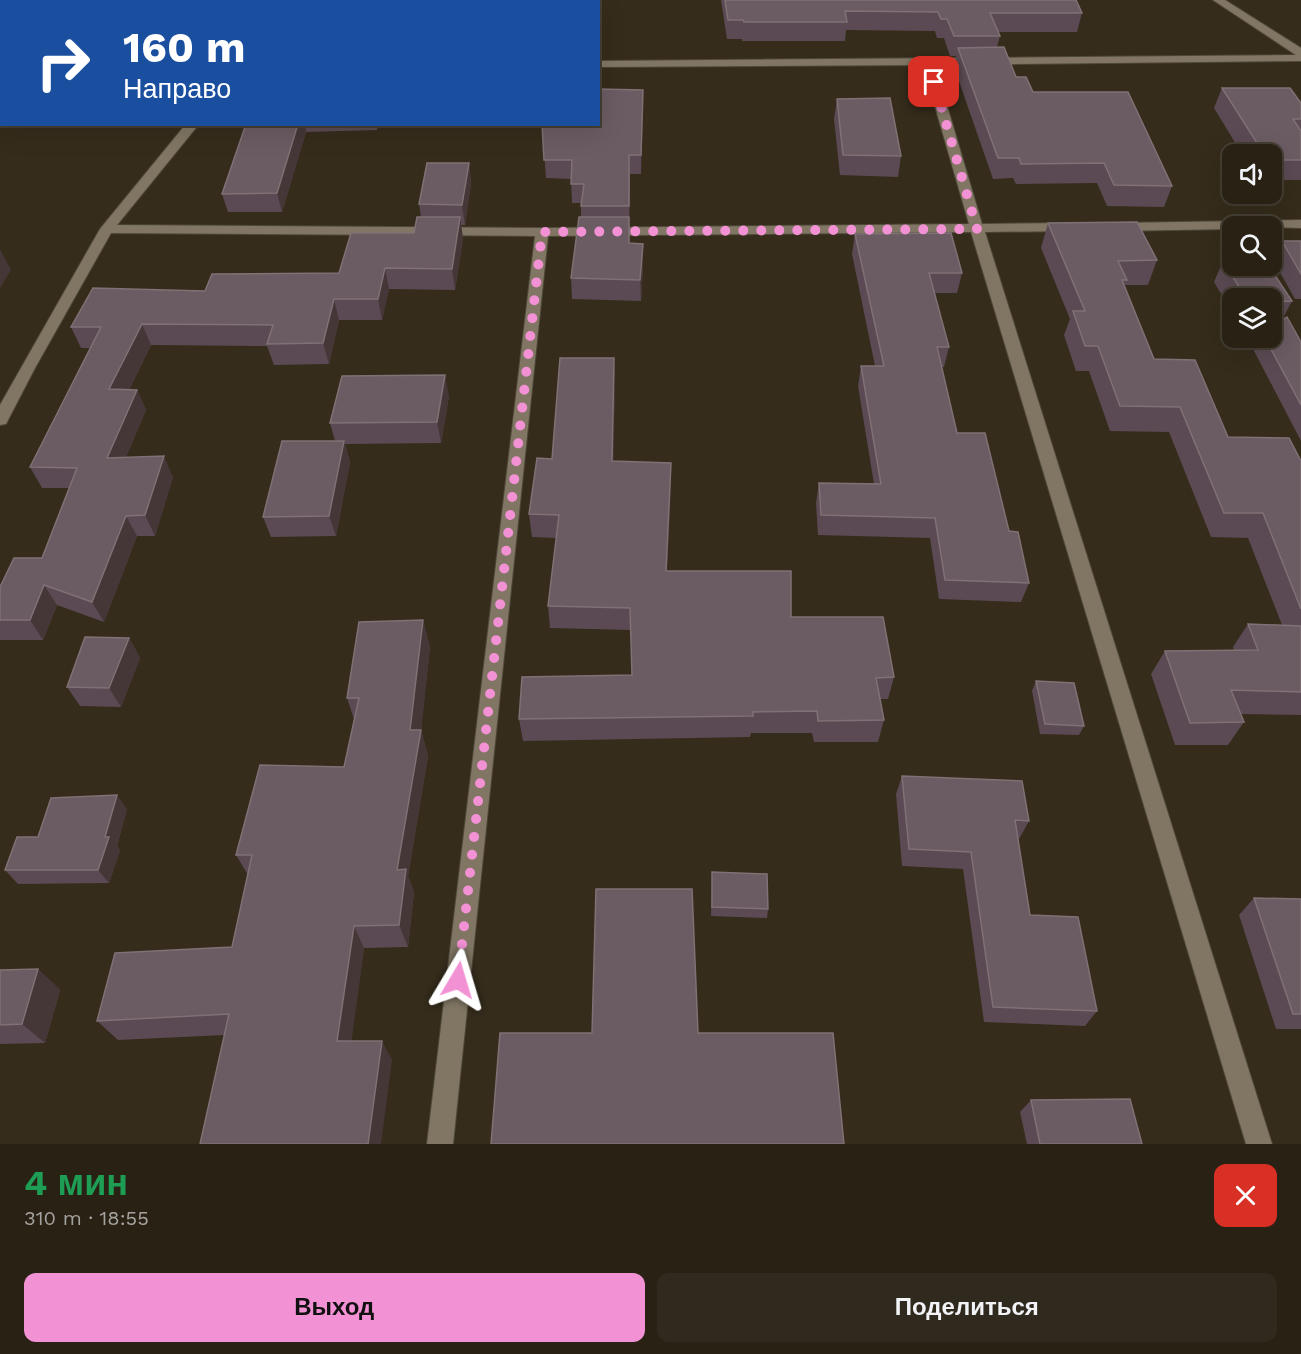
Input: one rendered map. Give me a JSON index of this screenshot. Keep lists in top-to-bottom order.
{
  "page": {
    "turn": ["160 m", "Направо"],
    "heading": ["4 мин", "310 m · 18:55"],
    "buttons": ["Выход", "Поделиться"]
  }
}
